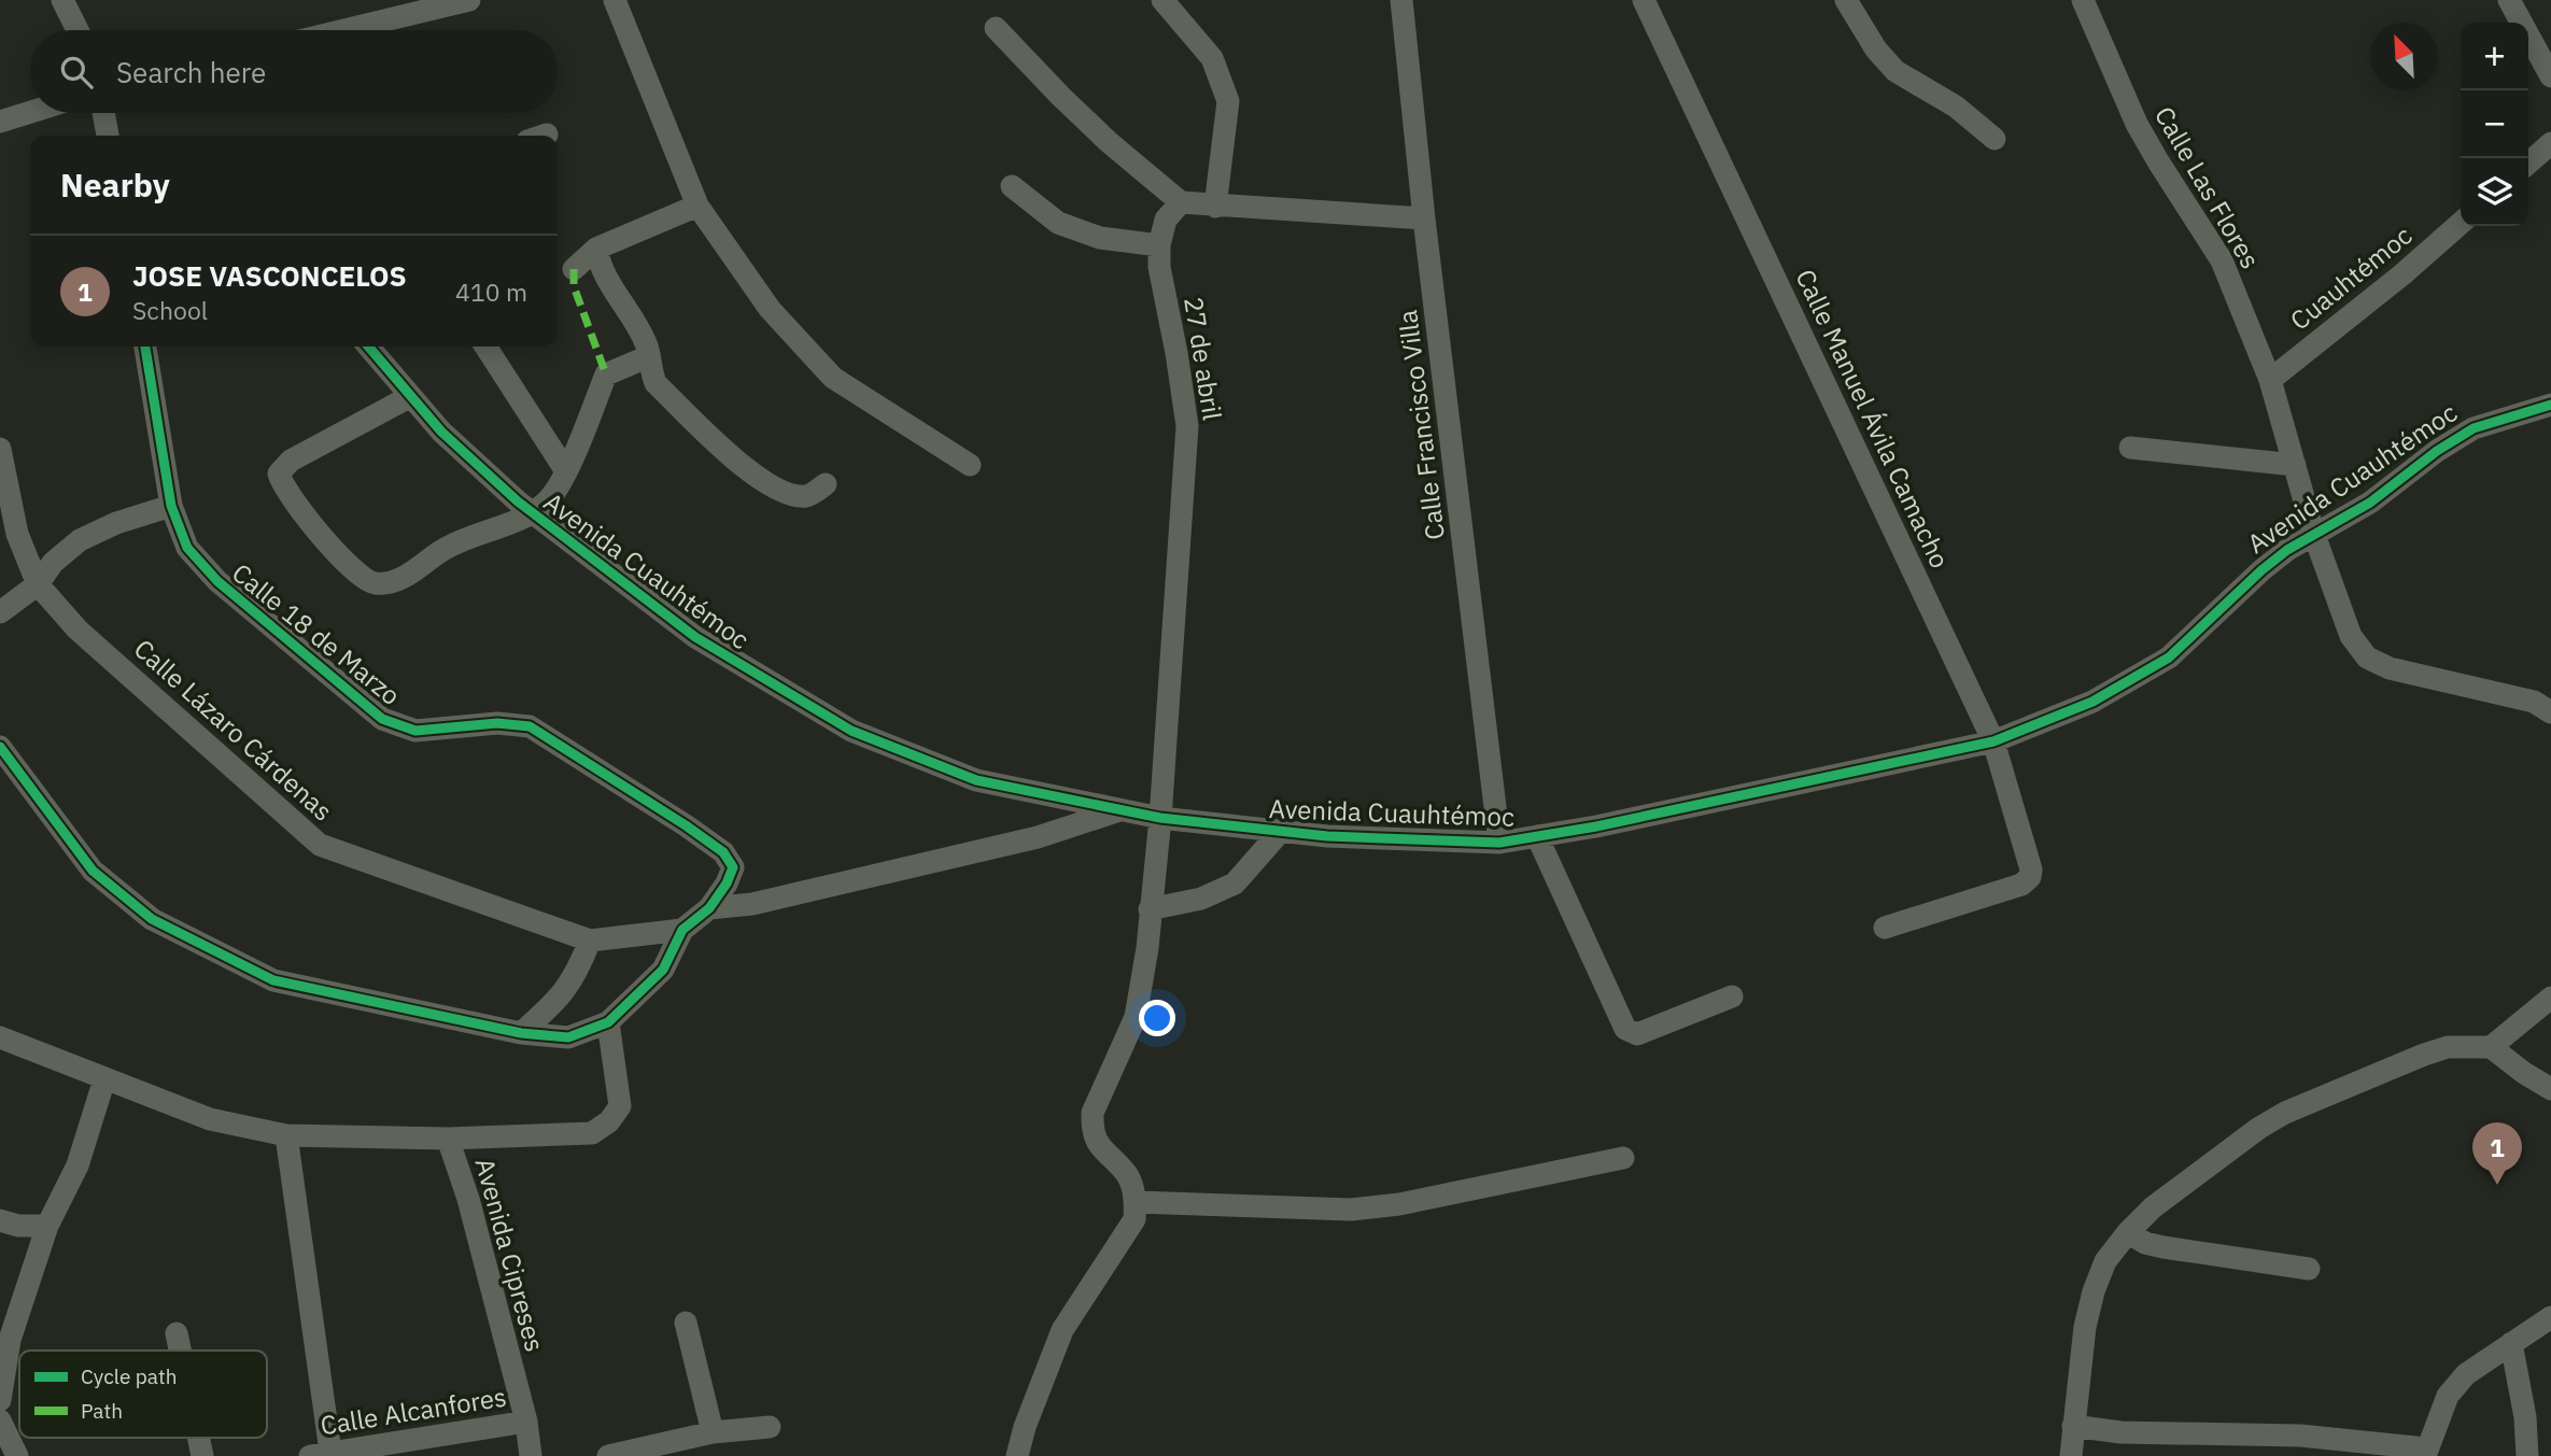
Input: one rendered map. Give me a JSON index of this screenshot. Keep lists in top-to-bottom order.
{
  "streets": {
    "street": [
      "Calle Las Flores",
      "Cuauhtémoc",
      "27 de abril",
      "Calle Manuel Ávila Camacho",
      "Calle Francisco Villa",
      "Avenida Cuauhtémoc",
      "Calle 18 de Marzo",
      "Calle Lázaro Cárdenas",
      "Avenida Cipreses",
      "Calle Alcanfores"
    ]
  },
  "crossings": [
    ["Calle Las Flores", "Cuauhtémoc"],
    ["Calle Las Flores", "Avenida Cuauhtémoc"],
    ["27 de abril", "Avenida Cuauhtémoc"],
    ["Calle Manuel Ávila Camacho", "Avenida Cuauhtémoc"],
    ["Calle Francisco Villa", "Avenida Cuauhtémoc"],
    ["Avenida Cipreses", "Calle Alcanfores"]
  ],
  "legend": ["Cycle path", "Path"],
  "north": "top left",
  "page": {
    "map_buttons": ["+", "−"],
    "search": "Search here",
    "heading": "Nearby",
    "list": [
      {
        "mark": "1",
        "name": "JOSE VASCONCELOS",
        "note": "School",
        "value": "410 m"
      }
    ],
    "pins": "1"
  }
}
